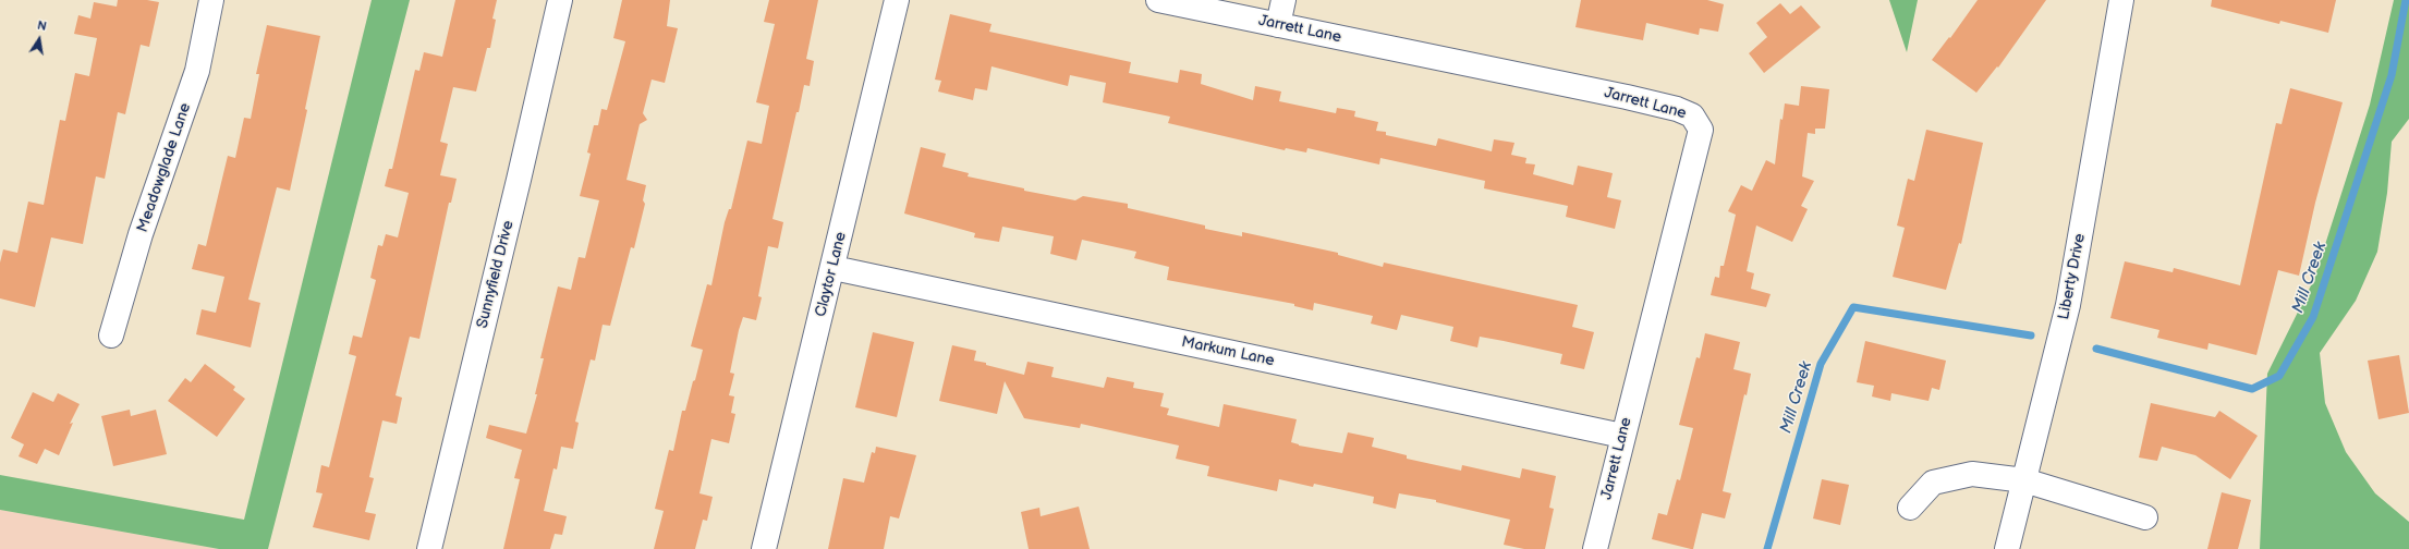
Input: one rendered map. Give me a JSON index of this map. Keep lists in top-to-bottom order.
{
  "streets": {
    "street": [
      "Jarrett Lane",
      "Meadowglade Lane",
      "Sunnyfield Drive",
      "Claytor Lane",
      "Liberty Drive",
      "Markum Lane"
    ]
  },
  "crossings": [
    ["Jarrett Lane", "Markum Lane"],
    ["Claytor Lane", "Markum Lane"]
  ],
  "water": ["Mill Creek"],
  "north": "top"
}
